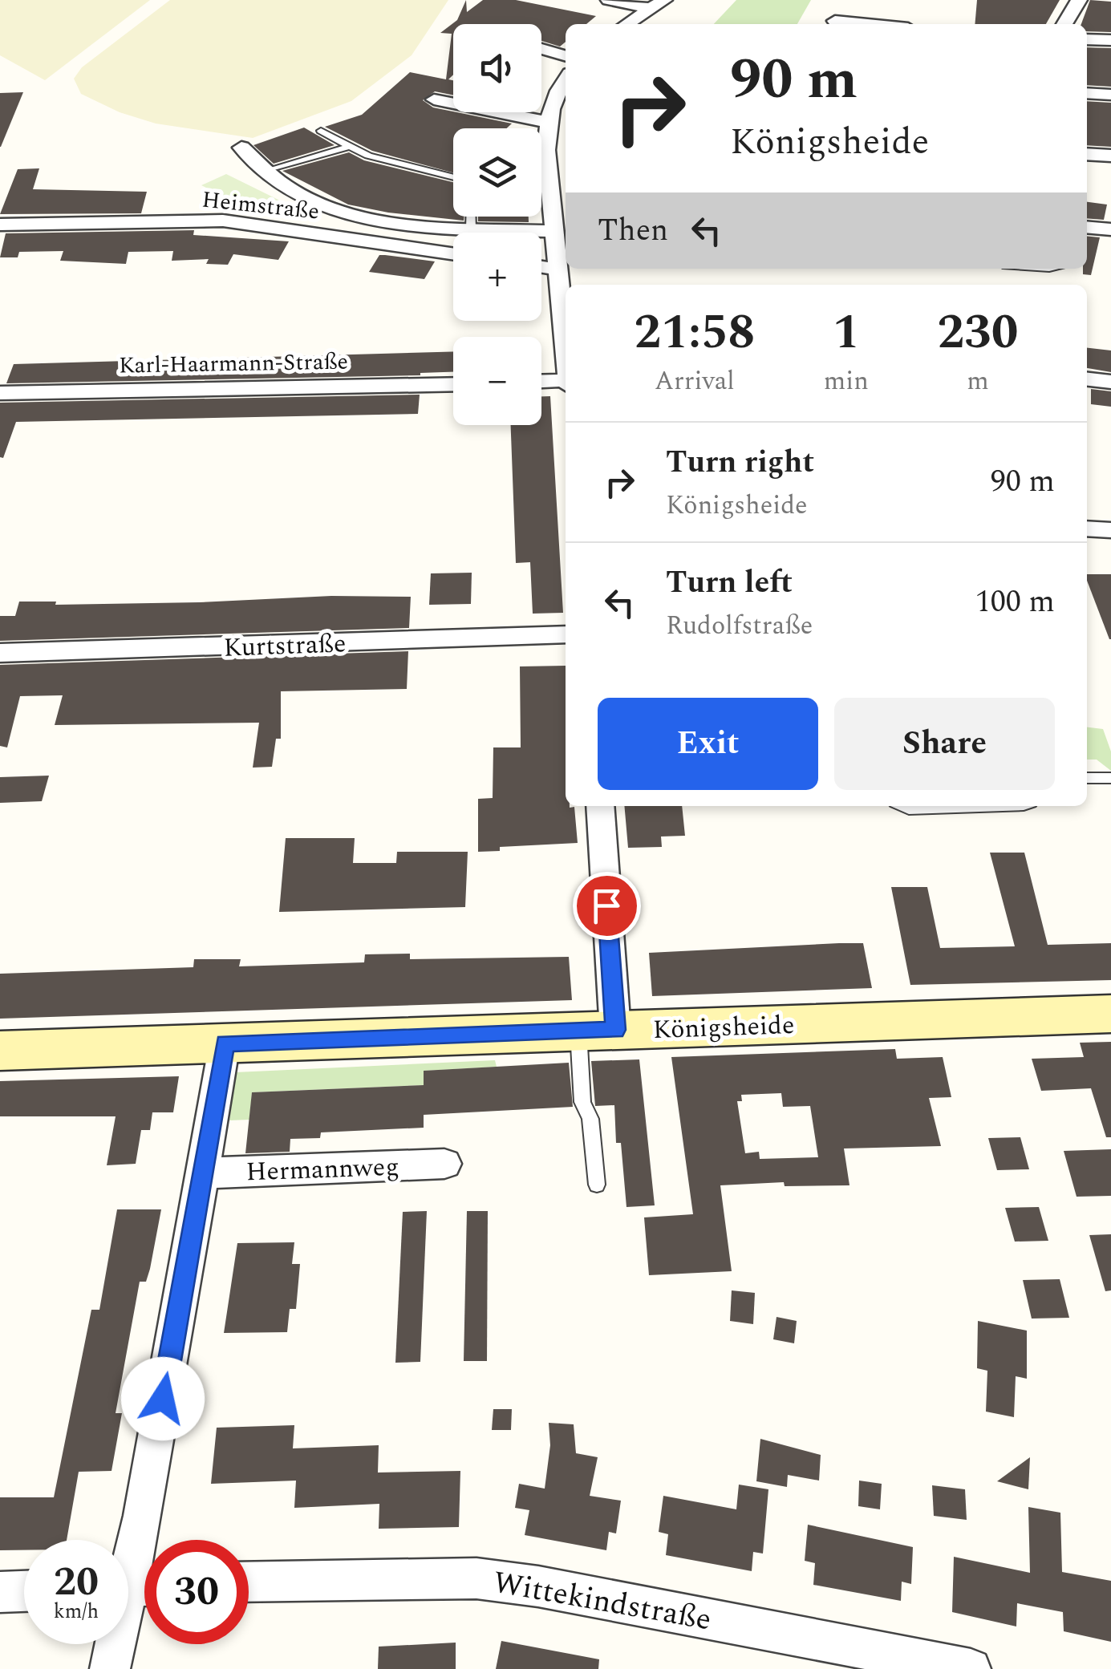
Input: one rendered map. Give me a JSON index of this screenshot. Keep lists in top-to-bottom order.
{
  "streets": {
    "main road": ["Königsheide"],
    "street": [
      "Heimstraße",
      "Karl-Haarmann-Straße",
      "Kurtstraße",
      "Hermannweg",
      "Wittekindstraße"
    ]
  },
  "page": {
    "map_buttons": ["+", "−"],
    "turn": ["90 m", "Königsheide"],
    "then": "Then",
    "eta": [
      "21:58",
      "Arrival",
      "1",
      "min",
      "230",
      "m"
    ],
    "list": [
      {
        "name": "Turn right",
        "note": "Königsheide",
        "value": "90 m"
      },
      {
        "name": "Turn left",
        "note": "Rudolfstraße",
        "value": "100 m"
      }
    ],
    "buttons": ["Exit", "Share"],
    "speed": "20 km/h",
    "limit": "30"
  }
}
